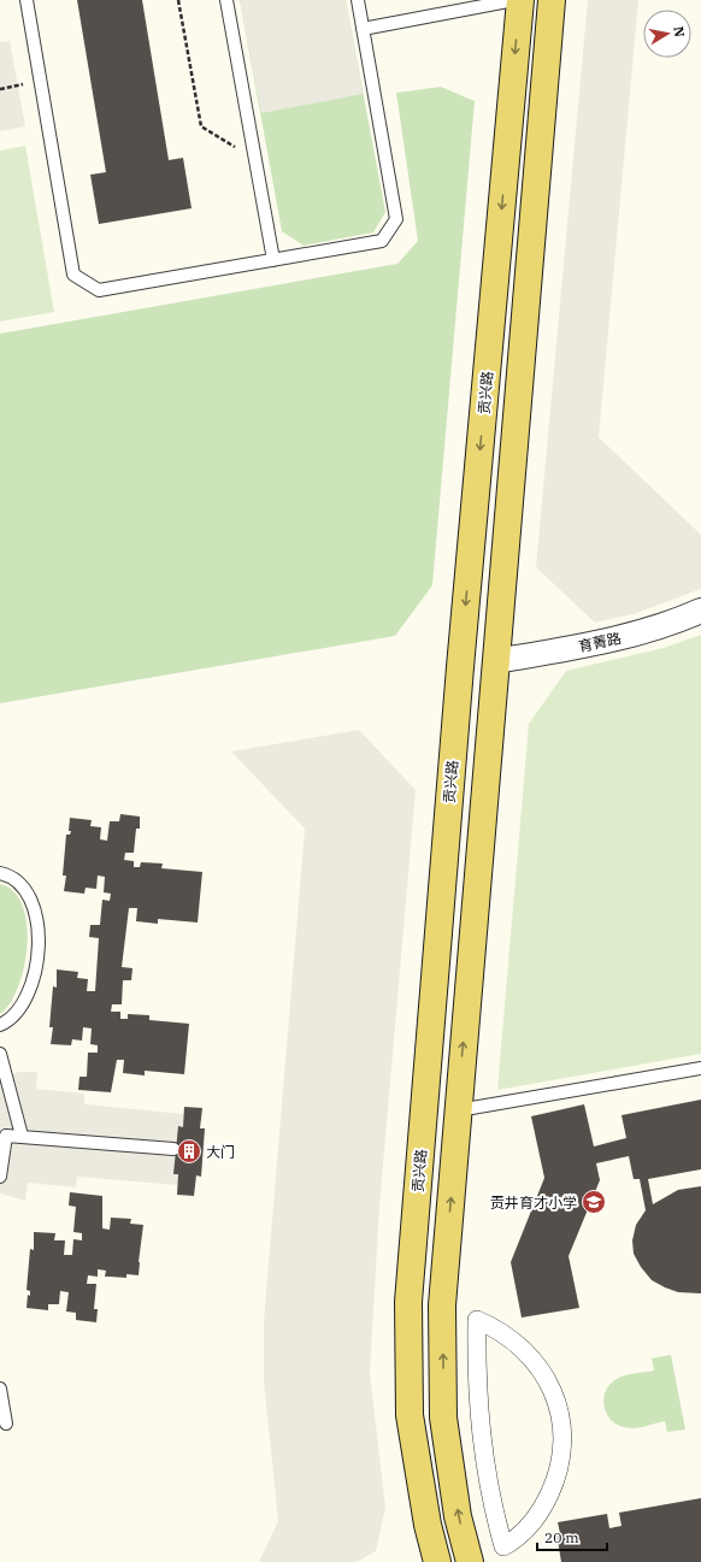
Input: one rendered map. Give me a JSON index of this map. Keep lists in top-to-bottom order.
{
  "streets": {
    "main road": ["贡兴路"],
    "street": ["育菁路"]
  },
  "places": {
    "building": ["大门"],
    "school or university": ["贡井育才小学"]
  },
  "scale_bar": "20 m",
  "north": "right"
}
